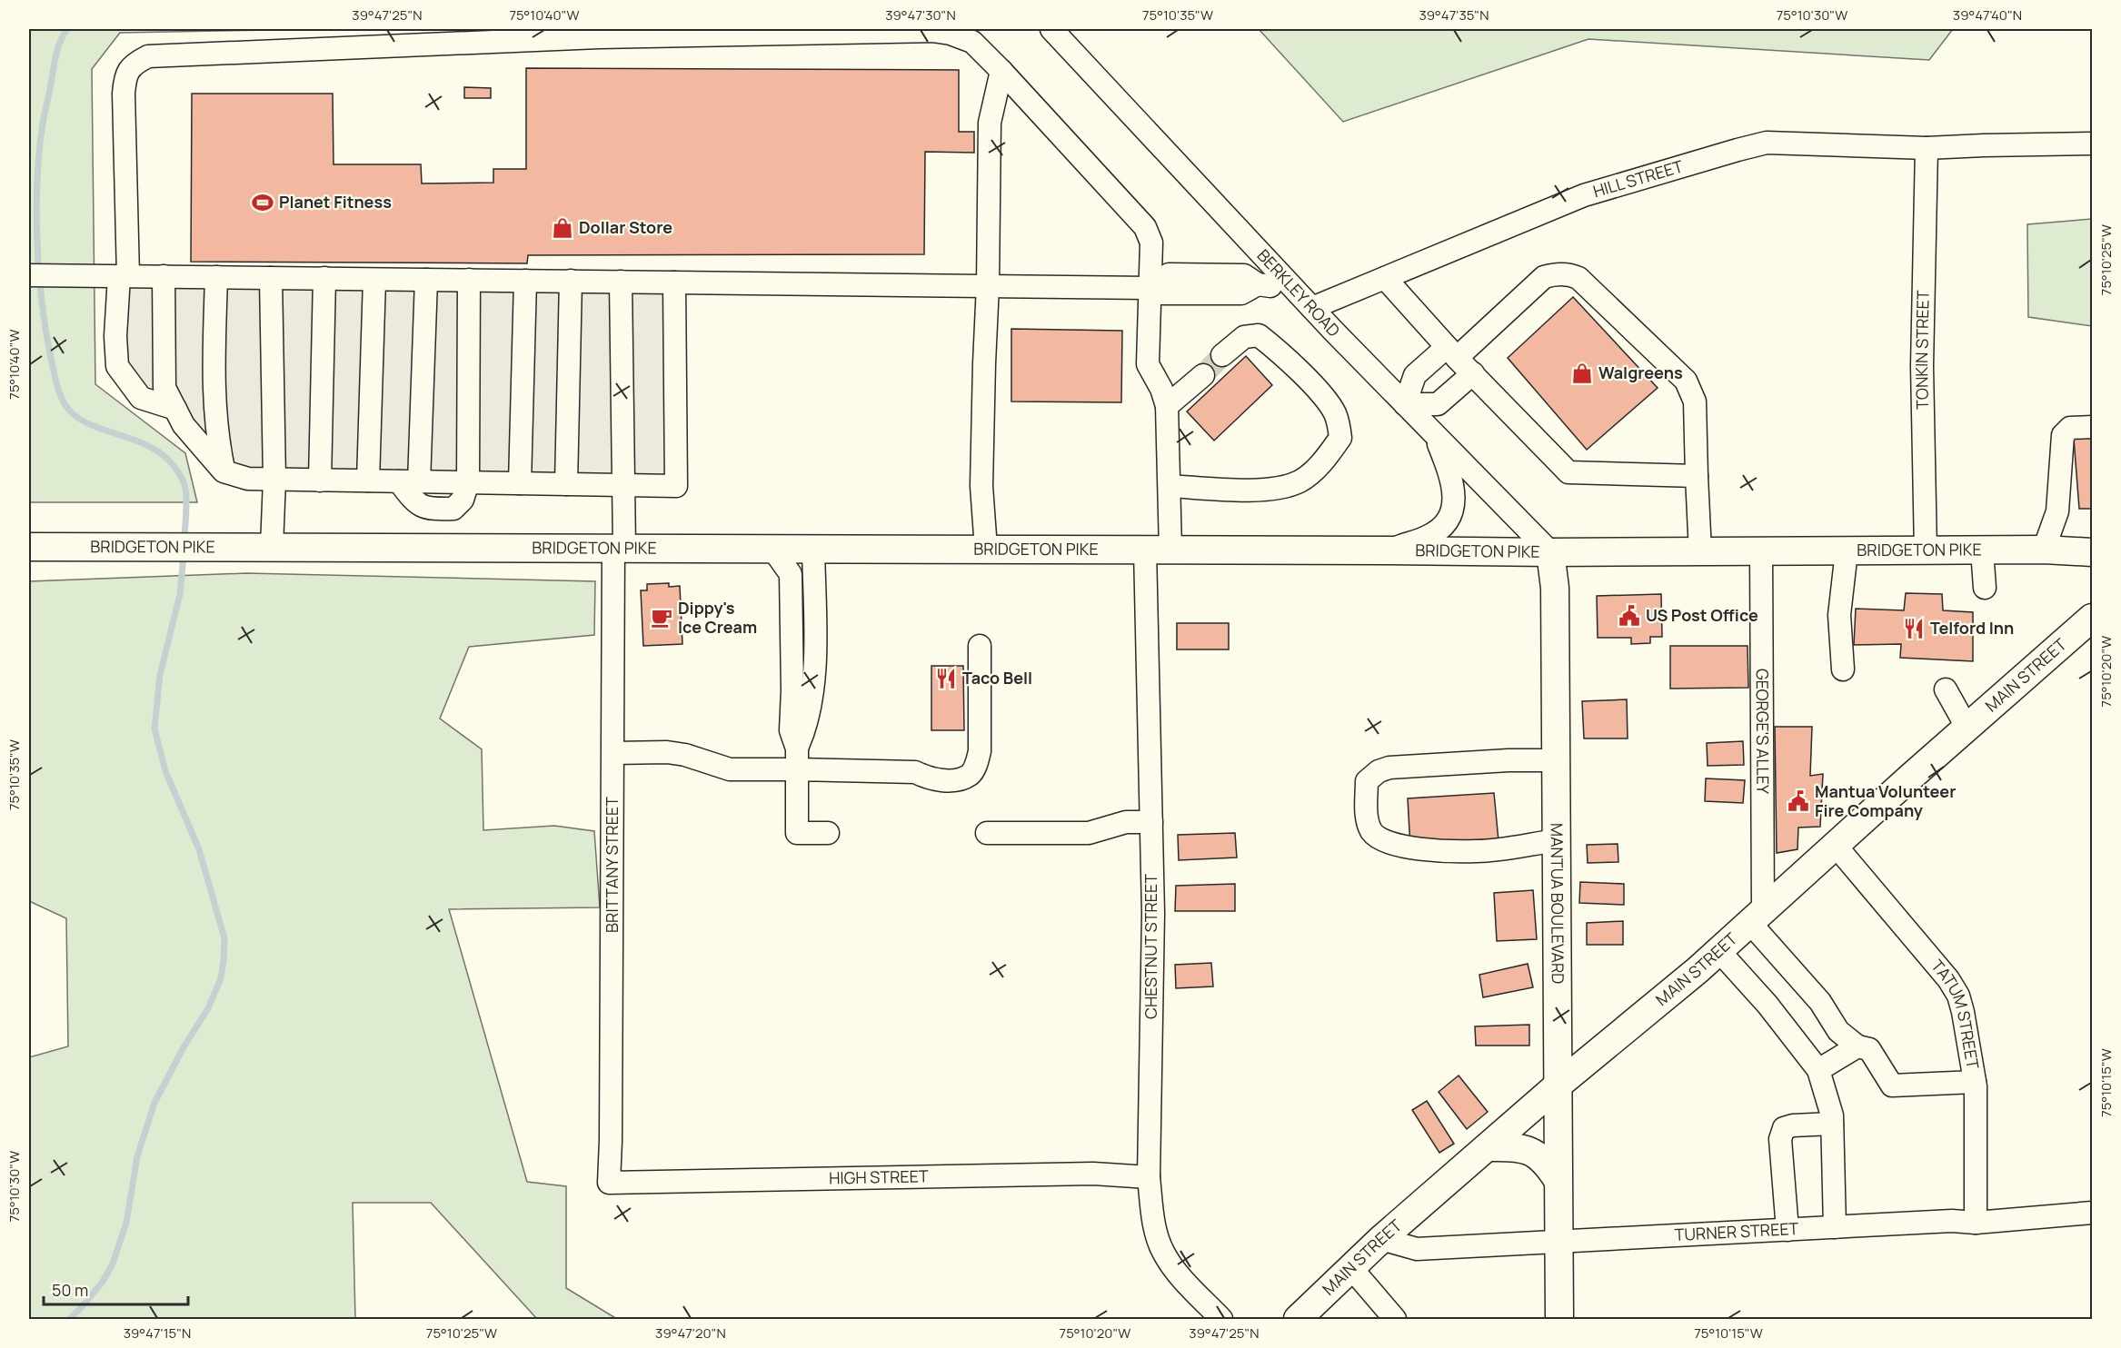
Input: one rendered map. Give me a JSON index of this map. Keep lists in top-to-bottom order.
{
  "streets": {
    "main road": ["BRIDGETON PIKE", "MAIN STREET", "MANTUA BOULEVARD"],
    "street": [
      "HILL STREET",
      "BERKLEY ROAD",
      "TONKIN STREET",
      "GEORGE'S ALLEY",
      "BRITTANY STREET",
      "CHESTNUT STREET",
      "TATUM STREET",
      "HIGH STREET",
      "TURNER STREET"
    ]
  },
  "crossings": [
    ["HILL STREET", "BERKLEY ROAD"],
    ["HILL STREET", "TONKIN STREET"],
    ["BERKLEY ROAD", "BRIDGETON PIKE"],
    ["BERKLEY ROAD", "MANTUA BOULEVARD"],
    ["TONKIN STREET", "BRIDGETON PIKE"],
    ["BRIDGETON PIKE", "GEORGE'S ALLEY"],
    ["BRIDGETON PIKE", "BRITTANY STREET"],
    ["BRIDGETON PIKE", "MANTUA BOULEVARD"],
    ["BRIDGETON PIKE", "CHESTNUT STREET"],
    ["MAIN STREET", "GEORGE'S ALLEY"],
    ["MAIN STREET", "MANTUA BOULEVARD"],
    ["MAIN STREET", "TATUM STREET"],
    ["MAIN STREET", "TURNER STREET"],
    ["BRITTANY STREET", "HIGH STREET"],
    ["MANTUA BOULEVARD", "TURNER STREET"],
    ["CHESTNUT STREET", "HIGH STREET"],
    ["TATUM STREET", "TURNER STREET"]
  ],
  "places": {
    "sports": ["Planet Fitness"],
    "shop": ["Dollar Store", "Walgreens"],
    "public building": ["US Post Office", "Mantua Volunteer Fire Company"],
    "cafe": ["Dippy's Ice Cream"],
    "restaurant": ["Telford Inn", "Taco Bell"]
  },
  "scale_bar": "50 m",
  "coordinates": [
    "39°47'25\"N",
    "75°10'40\"W",
    "39°47'30\"N",
    "75°10'35\"W",
    "39°47'35\"N",
    "75°10'30\"W",
    "39°47'40\"N",
    "75°10'25\"W",
    "75°10'20\"W",
    "75°10'15\"W",
    "39°47'15\"N",
    "39°47'20\"N"
  ]
}
